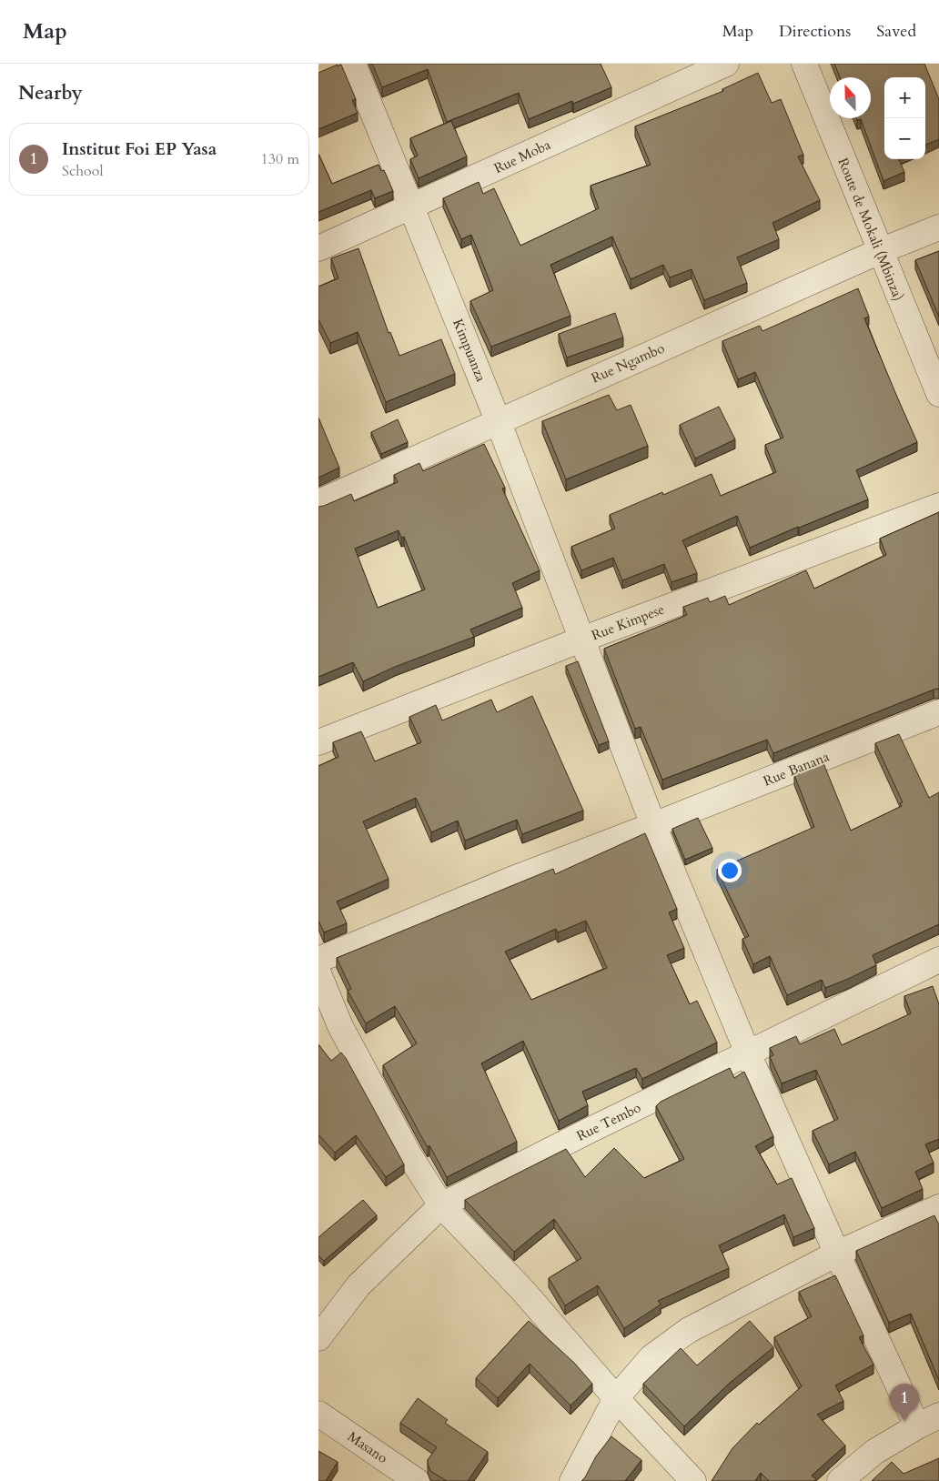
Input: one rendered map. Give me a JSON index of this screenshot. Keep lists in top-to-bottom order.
{
  "streets": {
    "street": [
      "Rue Moba",
      "Route de Mokali (Mbinza)",
      "Kimpuanza",
      "Rue Ngambo",
      "Rue Kimpese",
      "Rue Banana",
      "Rue Tembo",
      "Masano"
    ]
  },
  "crossings": [
    ["Rue Moba", "Kimpuanza"],
    ["Route de Mokali (Mbinza)", "Rue Ngambo"],
    ["Kimpuanza", "Rue Ngambo"],
    ["Kimpuanza", "Rue Kimpese"],
    ["Kimpuanza", "Rue Banana"],
    ["Kimpuanza", "Rue Tembo"]
  ],
  "north": "top",
  "page": {
    "header": "Map",
    "nav": ["Map", "Directions", "Saved"],
    "heading": "Nearby",
    "map_buttons": ["+", "−"],
    "list": [
      {
        "mark": "1",
        "name": "Institut Foi EP Yasa",
        "note": "School",
        "value": "130 m"
      }
    ],
    "pins": "1"
  }
}
